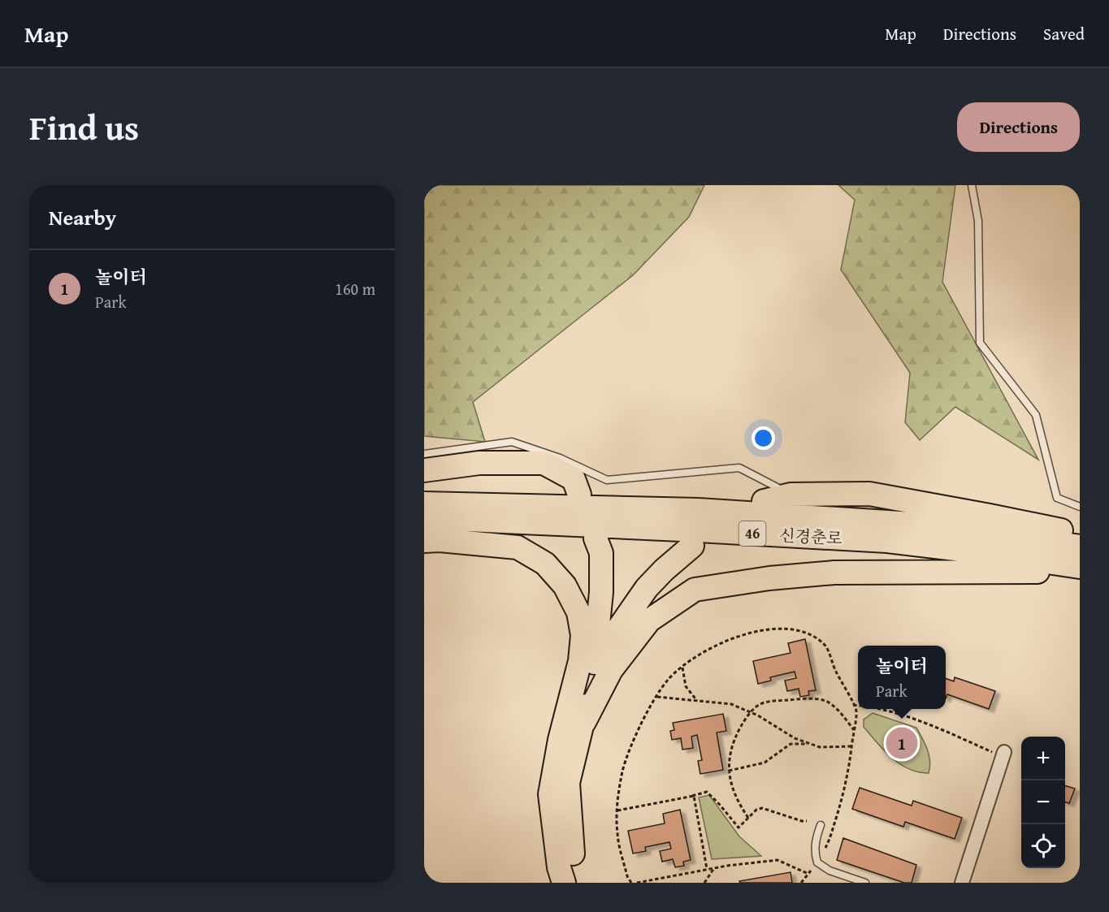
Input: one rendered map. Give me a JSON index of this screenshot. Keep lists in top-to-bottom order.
{
  "streets": {
    "highway": ["46", "신경춘로"]
  },
  "page": {
    "header": "Map",
    "nav": ["Map", "Directions", "Saved"],
    "title": "Find us",
    "buttons": "Directions",
    "heading": "Nearby",
    "list": [
      {
        "mark": "1",
        "name": "놀이터",
        "note": "Park",
        "value": "160 m"
      }
    ],
    "popup": ["놀이터", "Park"],
    "pins": "1",
    "map_buttons": ["+", "−"]
  }
}
